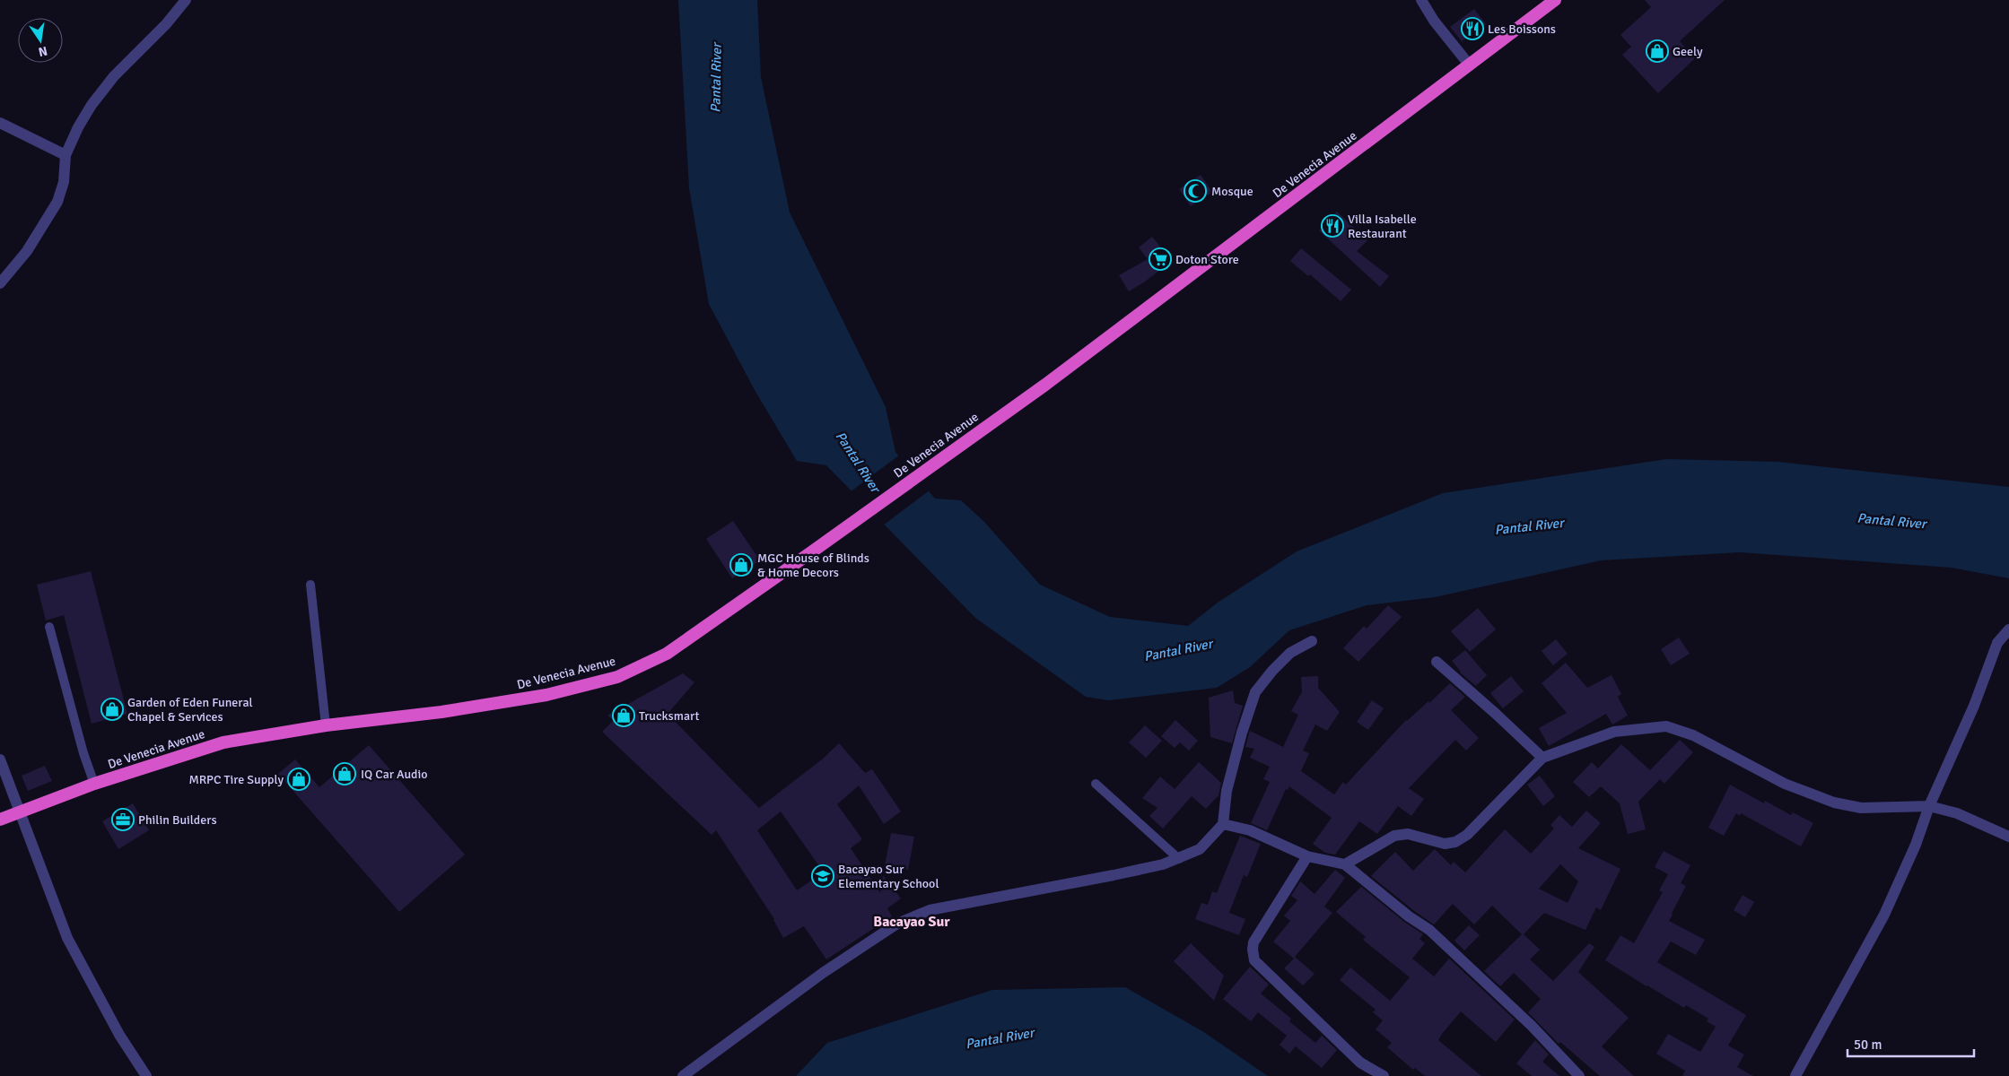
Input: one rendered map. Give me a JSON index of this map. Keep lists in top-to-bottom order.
{
  "streets": {
    "highway": ["De Venecia Avenue"]
  },
  "districts": ["Bacayao Sur"],
  "water": ["Pantal River"],
  "places": {
    "restaurant": ["Les Boissons", "Villa Isabelle Restaurant"],
    "shop": [
      "Geely",
      "MGC House of Blinds & Home Decors",
      "Garden of Eden Funeral Chapel & Services",
      "Trucksmart",
      "IQ Car Audio",
      "MRPC Tire Supply"
    ],
    "mosque": ["Mosque"],
    "supermarket": ["Doton Store"],
    "office": ["Philin Builders"],
    "school or university": ["Bacayao Sur Elementary School"]
  },
  "scale_bar": "50 m",
  "north": "bottom"
}
